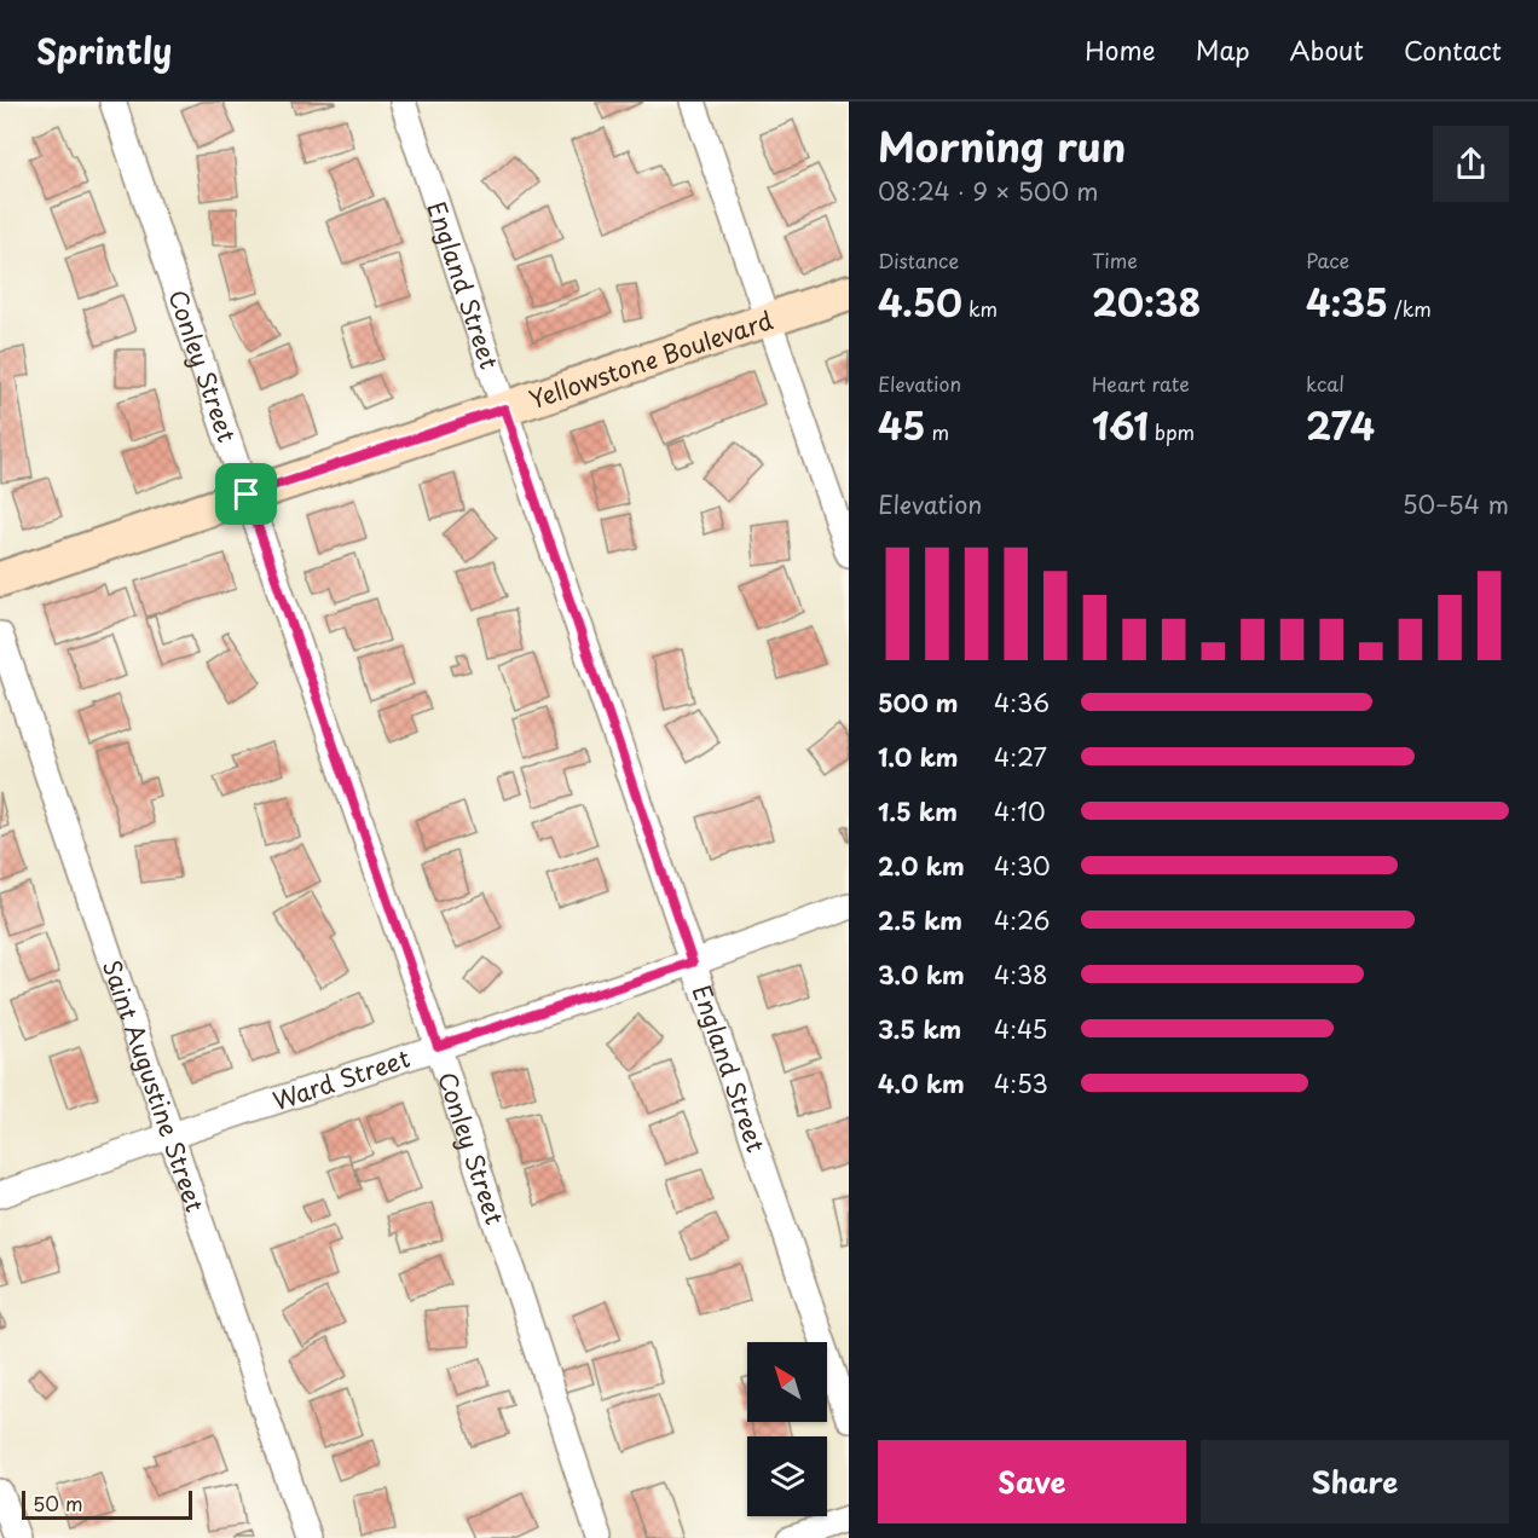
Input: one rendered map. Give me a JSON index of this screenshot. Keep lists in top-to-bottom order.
{
  "streets": {
    "street": [
      "England Street",
      "Yellowstone Boulevard",
      "Conley Street",
      "Ward Street",
      "Saint Augustine Street"
    ]
  },
  "crossings": [
    ["England Street", "Yellowstone Boulevard"],
    ["England Street", "Ward Street"],
    ["Yellowstone Boulevard", "Conley Street"],
    ["Conley Street", "Ward Street"],
    ["Ward Street", "Saint Augustine Street"]
  ],
  "scale_bar": "50 m",
  "north": "top left",
  "page": {
    "header": "Sprintly",
    "nav": [
      "Home",
      "Map",
      "About",
      "Contact"
    ],
    "heading": ["Morning run", "08:24 · 9 × 500 m"],
    "stats": [
      ["Distance", "4.50 km"],
      ["Time", "20:38"],
      ["Pace", "4:35 /km"],
      ["Elevation", "45 m"],
      ["Heart rate", "161 bpm"],
      ["kcal", "274"]
    ],
    "chart": ["Elevation", "50–54 m"],
    "list": [
      {
        "name": "500 m",
        "note": "4:36"
      },
      {
        "name": "1.0 km",
        "note": "4:27"
      },
      {
        "name": "1.5 km",
        "note": "4:10"
      },
      {
        "name": "2.0 km",
        "note": "4:30"
      },
      {
        "name": "2.5 km",
        "note": "4:26"
      },
      {
        "name": "3.0 km",
        "note": "4:38"
      },
      {
        "name": "3.5 km",
        "note": "4:45"
      },
      {
        "name": "4.0 km",
        "note": "4:53"
      }
    ],
    "buttons": ["Save", "Share"],
    "scale": "50 m"
  }
}
